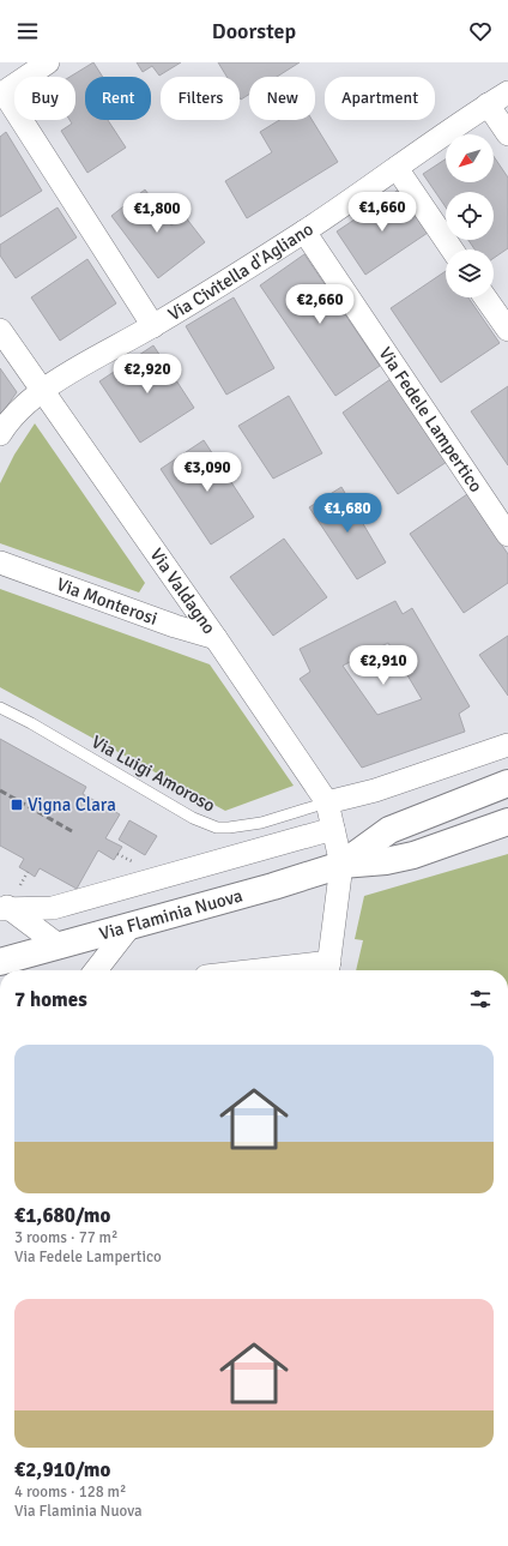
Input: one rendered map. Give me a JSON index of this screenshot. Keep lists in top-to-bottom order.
{
  "streets": {
    "main road": ["Via Flaminia Nuova"],
    "street": [
      "Via Civitella d'Agliano",
      "Via Fedele Lampertico",
      "Via Valdagno",
      "Via Monterosi"
    ],
    "lane": ["Via Luigi Amoroso"]
  },
  "crossings": [
    ["Via Civitella d'Agliano", "Via Fedele Lampertico"],
    ["Via Civitella d'Agliano", "Via Valdagno"],
    ["Via Valdagno", "Via Monterosi"],
    ["Via Valdagno", "Via Luigi Amoroso"],
    ["Via Valdagno", "Via Flaminia Nuova"]
  ],
  "places": {
    "transit": ["Vigna Clara"]
  },
  "north": "bottom left",
  "page": {
    "header": "Doorstep",
    "chip": [
      "Buy",
      "Rent",
      "Filters",
      "New",
      "Apartment"
    ],
    "price": [
      "€1,660",
      "€1,800",
      "€2,660",
      "€2,920",
      "€3,090",
      "€1,680",
      "€2,910"
    ],
    "heading": "7 homes",
    "list": [
      {
        "name": "€1,680/mo",
        "note": "3 rooms · 77 m² · Via Fedele Lampertico"
      },
      {
        "name": "€2,910/mo",
        "note": "4 rooms · 128 m² · Via Flaminia Nuova"
      }
    ]
  }
}
